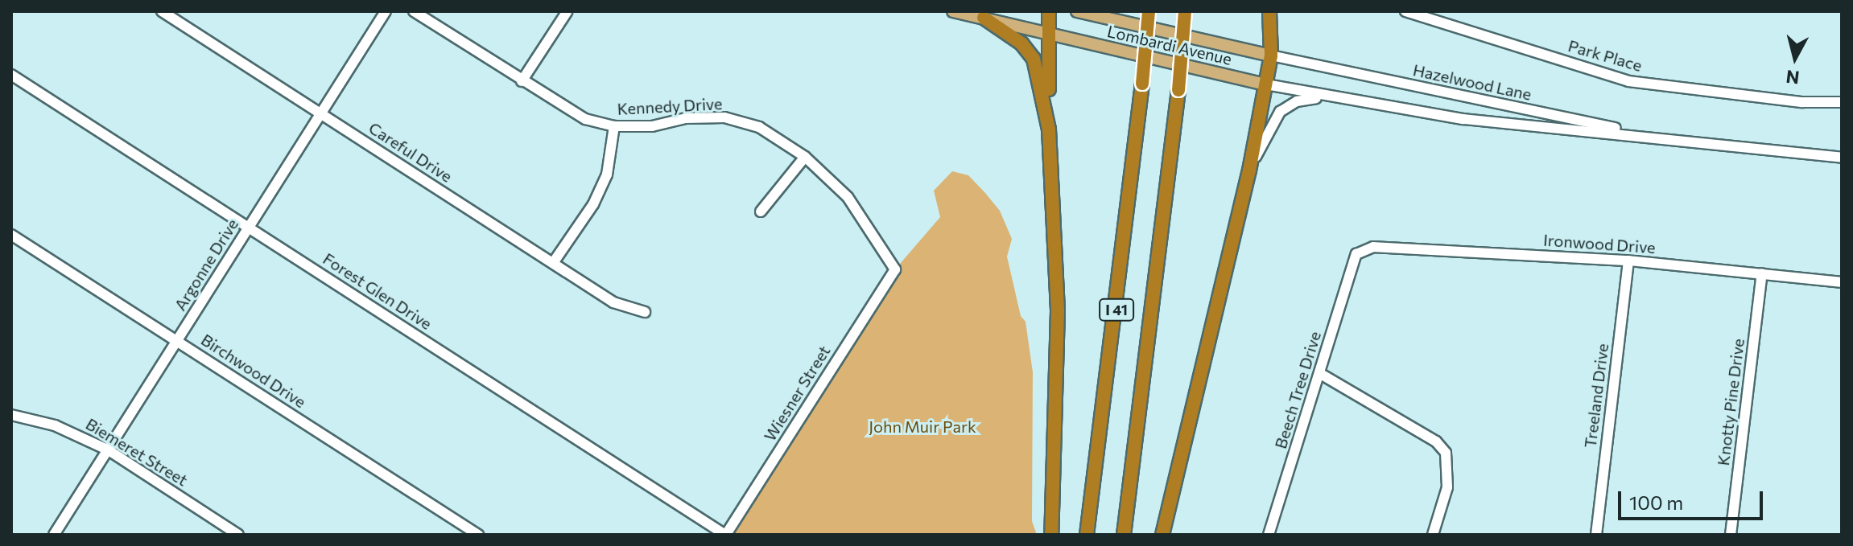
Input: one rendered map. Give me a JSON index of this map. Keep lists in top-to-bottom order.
{
  "streets": {
    "highway": ["I 41"],
    "main road": ["Lombardi Avenue"],
    "street": [
      "Park Place",
      "Hazelwood Lane",
      "Kennedy Drive",
      "Careful Drive",
      "Ironwood Drive",
      "Argonne Drive",
      "Forest Glen Drive",
      "Birchwood Drive",
      "Beech Tree Drive",
      "Wiesner Street",
      "Treeland Drive",
      "Knotty Pine Drive",
      "Biemeret Street"
    ]
  },
  "crossings": [
    ["Lombardi Avenue", "Hazelwood Lane"],
    ["Kennedy Drive", "Wiesner Street"],
    ["Careful Drive", "Argonne Drive"],
    ["Ironwood Drive", "Beech Tree Drive"],
    ["Ironwood Drive", "Treeland Drive"],
    ["Ironwood Drive", "Knotty Pine Drive"],
    ["Argonne Drive", "Forest Glen Drive"],
    ["Argonne Drive", "Birchwood Drive"],
    ["Argonne Drive", "Biemeret Street"],
    ["Forest Glen Drive", "Wiesner Street"]
  ],
  "parks": ["John Muir Park"],
  "scale_bar": "100 m",
  "north": "bottom"
}
